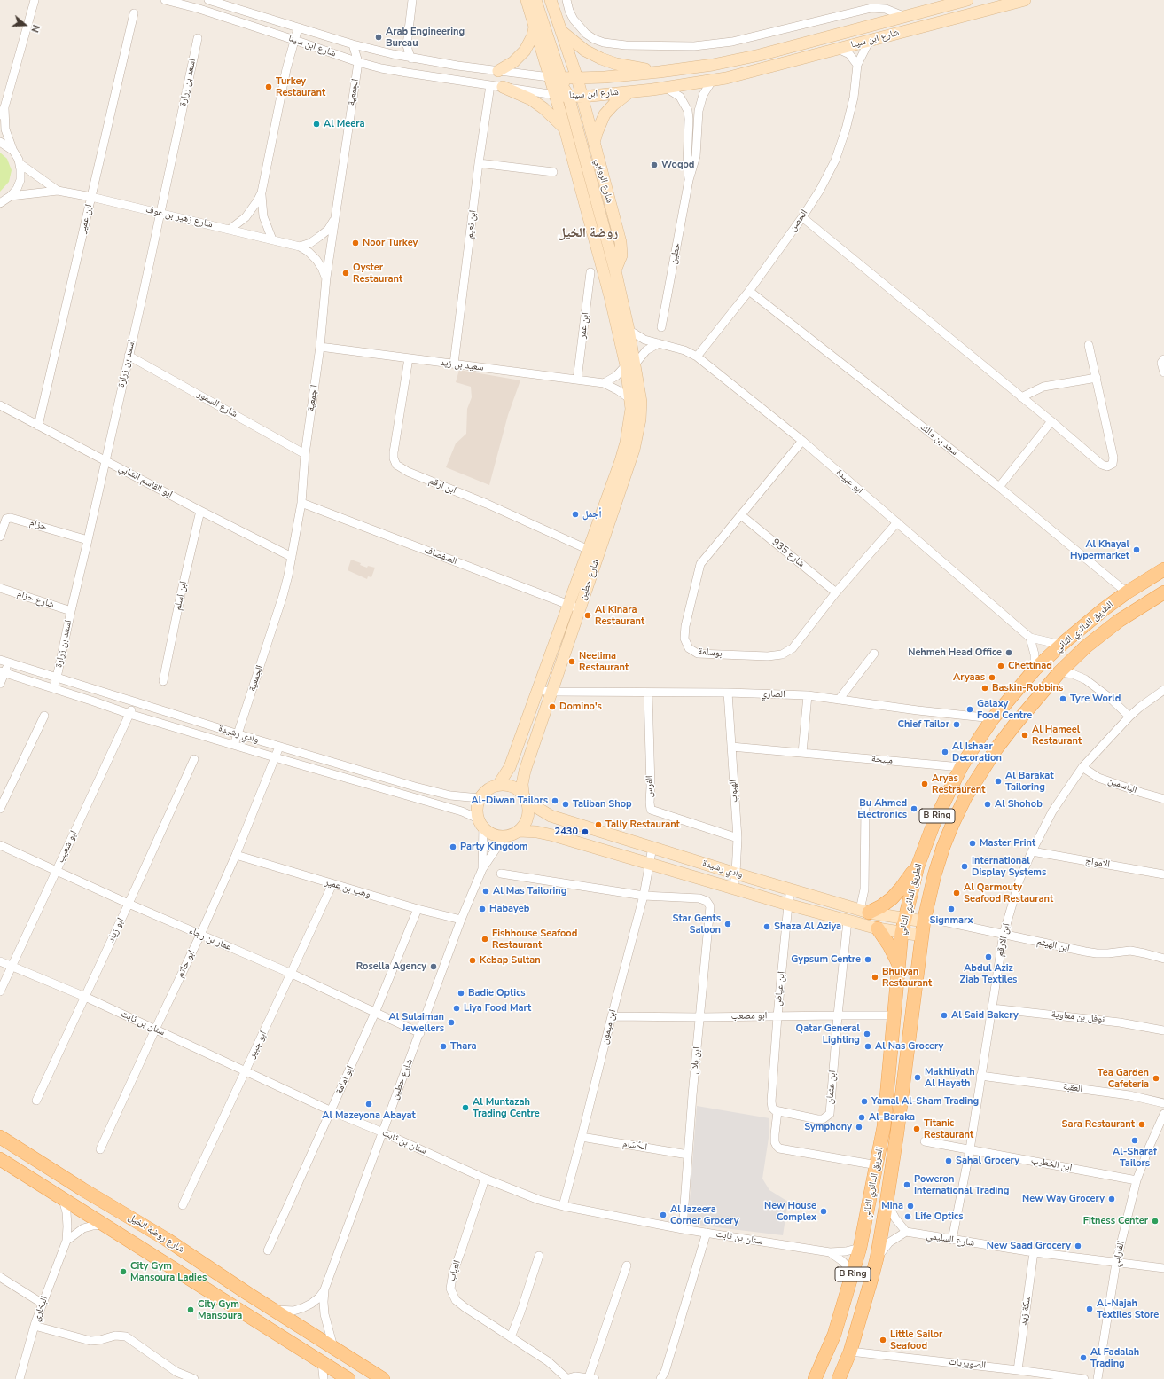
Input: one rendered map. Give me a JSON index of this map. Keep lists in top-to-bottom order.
{
  "streets": {
    "main road": ["الطريق الدائري الثاني", "B Ring", "شارع روضة الخيل"],
    "street": [
      "شارع ابن سينا",
      "اسعد بن زرارة",
      "الجمعية",
      "شارع الروابي",
      "شارع زهير بن عوف",
      "ابن عمير",
      "الحصن",
      "ابن نعيم",
      "حطين",
      "ابن عمر",
      "سعيد بن زيد",
      "شارع السمور",
      "سعد بن مالك",
      "ابو القاسم الشابي",
      "ابو عبيدة",
      "ابن ارقم",
      "حزام",
      "شارع 935",
      "الصفصاف",
      "شارع حطين",
      "ابن اسلم",
      "شارع حزام",
      "بوسلمة",
      "الصاري",
      "وادي رشيدة",
      "مليحة",
      "الياسمين",
      "الفرس",
      "الهبوب",
      "ابو شعيب",
      "الامواج",
      "وهب بن عمير",
      "ابو زياد",
      "عمار بن رجاء",
      "ابن الارقم",
      "ابن الهيثم",
      "ابو حاتم",
      "ابن عياض",
      "ابو مصعب",
      "نوفل بن معاوية",
      "سنان بن ثابت",
      "ابن ميمون",
      "ابو جبير",
      "ابن بلال",
      "ابو امامة",
      "ابن عثمان",
      "العقبة",
      "الحُسَام",
      "ابن الخطيب",
      "شارع السليمي",
      "الفارابي",
      "العباب",
      "البخاري",
      "سكة زيد",
      "الصويريات"
    ]
  },
  "crossings": [
    ["شارع ابن سينا", "الجمعية"],
    ["شارع ابن سينا", "شارع الروابي"],
    ["شارع ابن سينا", "الحصن"],
    ["شارع ابن سينا", "ابن نعيم"],
    ["شارع ابن سينا", "حطين"],
    ["اسعد بن زرارة", "شارع زهير بن عوف"],
    ["اسعد بن زرارة", "شارع السمور"],
    ["اسعد بن زرارة", "ابو القاسم الشابي"],
    ["اسعد بن زرارة", "حزام"],
    ["اسعد بن زرارة", "شارع حزام"],
    ["اسعد بن زرارة", "وادي رشيدة"],
    ["الجمعية", "شارع زهير بن عوف"],
    ["الجمعية", "سعيد بن زيد"],
    ["الجمعية", "شارع السمور"],
    ["الجمعية", "ابو القاسم الشابي"],
    ["الجمعية", "الصفصاف"],
    ["الجمعية", "وادي رشيدة"],
    ["شارع زهير بن عوف", "ابن عمير"],
    ["ابن عمير", "ابو القاسم الشابي"],
    ["الحصن", "سعد بن مالك"],
    ["الحصن", "ابو عبيدة"],
    ["ابن نعيم", "سعيد بن زيد"],
    ["ابن عمر", "سعيد بن زيد"],
    ["سعيد بن زيد", "ابن ارقم"],
    ["سعيد بن زيد", "شارع حطين"],
    ["سعد بن مالك", "الطريق الدائري الثاني"],
    ["ابو القاسم الشابي", "ابن اسلم"],
    ["ابو عبيدة", "الطريق الدائري الثاني"],
    ["ابو عبيدة", "بوسلمة"],
    ["ابن ارقم", "شارع حطين"],
    ["شارع 935", "بوسلمة"],
    ["الصفصاف", "شارع حطين"],
    ["شارع حطين", "الصاري"],
    ["شارع حطين", "وادي رشيدة"],
    ["شارع حطين", "وهب بن عمير"],
    ["شارع حطين", "عمار بن رجاء"],
    ["شارع حطين", "سنان بن ثابت"],
    ["شارع حطين", "شارع روضة الخيل"],
    ["الطريق الدائري الثاني", "الصاري"],
    ["الطريق الدائري الثاني", "وادي رشيدة"],
    ["الطريق الدائري الثاني", "مليحة"],
    ["الطريق الدائري الثاني", "سنان بن ثابت"],
    ["الطريق الدائري الثاني", "الصويريات"],
    ["الصاري", "الفرس"],
    ["الصاري", "الهبوب"],
    ["وادي رشيدة", "الهبوب"],
    ["وادي رشيدة", "ابو شعيب"],
    ["وادي رشيدة", "ابو حاتم"],
    ["وادي رشيدة", "ابن عياض"],
    ["وادي رشيدة", "ابن ميمون"],
    ["وادي رشيدة", "ابن عثمان"],
    ["مليحة", "الهبوب"],
    ["الياسمين", "ابن الارقم"],
    ["الفرس", "الهبوب"],
    ["ابو شعيب", "عمار بن رجاء"],
    ["ابو شعيب", "سنان بن ثابت"],
    ["الامواج", "ابن الارقم"],
    ["وهب بن عمير", "ابو حاتم"],
    ["وهب بن عمير", "ابو جبير"],
    ["وهب بن عمير", "ابو امامة"],
    ["ابو زياد", "عمار بن رجاء"],
    ["ابو زياد", "سنان بن ثابت"],
    ["عمار بن رجاء", "ابو حاتم"],
    ["عمار بن رجاء", "ابو جبير"],
    ["عمار بن رجاء", "ابو امامة"],
    ["ابن الارقم", "ابن الهيثم"],
    ["ابن الارقم", "نوفل بن معاوية"],
    ["ابن الارقم", "العقبة"],
    ["ابن الارقم", "ابن الخطيب"],
    ["ابن الارقم", "شارع السليمي"],
    ["ابو حاتم", "سنان بن ثابت"],
    ["ابن عياض", "ابو مصعب"],
    ["ابن عياض", "ابن عثمان"],
    ["ابو مصعب", "ابن ميمون"],
    ["ابو مصعب", "ابن بلال"],
    ["ابو مصعب", "ابن عثمان"],
    ["سنان بن ثابت", "ابن ميمون"],
    ["سنان بن ثابت", "ابو جبير"],
    ["سنان بن ثابت", "ابن بلال"],
    ["سنان بن ثابت", "ابو امامة"],
    ["سنان بن ثابت", "العباب"],
    ["ابن ميمون", "ابن بلال"],
    ["ابن ميمون", "الحُسَام"],
    ["ابن بلال", "الحُسَام"],
    ["ابن الخطيب", "الفارابي"],
    ["شارع روضة الخيل", "البخاري"],
    ["شارع السليمي", "الفارابي"],
    ["شارع السليمي", "سكة زيد"],
    ["سكة زيد", "الصويريات"]
  ],
  "districts": ["روضة الخيل"],
  "places": [
    "Arab Engineering Bureau",
    "Turkey Restaurant",
    "Al Meera",
    "Woqod",
    "Noor Turkey",
    "Oyster Restaurant",
    "أجمل",
    "Al Khayal Hypermarket",
    "Al Kinara Restaurant",
    "Nehmeh Head Office",
    "Neelima Restaurant",
    "Chettinad",
    "Aryaas",
    "Baskin-Robbins",
    "Tyre World",
    "Domino's",
    "Galaxy Food Centre",
    "Chief Tailor",
    "Al Hameel Restaurant",
    "Al Ishaar Decoration",
    "Al Barakat Tailoring",
    "Aryas Restraurent",
    "Al-Diwan Tailors",
    "Taliban Shop",
    "Al Shohob",
    "Bu Ahmed Electronics",
    "Tally Restaurant",
    "2430",
    "Master Print",
    "Party Kingdom",
    "International Display Systems",
    "Al Mas Tailoring",
    "Al Qarmouty Seafood Restaurant",
    "Habayeb",
    "Signmarx",
    "Star Gents Saloon",
    "Shaza Al Aziya",
    "Fishhouse Seafood Restaurant",
    "Abdul Aziz Ziab Textiles",
    "Gypsum Centre",
    "Kebap Sultan",
    "Rosella Agency",
    "Bhuiyan Restaurant",
    "Badie Optics",
    "Liya Food Mart",
    "Al Said Bakery",
    "Al Sulaiman Jewellers",
    "Qatar General Lighting",
    "Thara",
    "Al Nas Grocery",
    "Makhliyath Al Hayath",
    "Tea Garden Cafeteria",
    "Yamal Al-Sham Trading",
    "Al Mazeyona Abayat",
    "Al Muntazah Trading Centre",
    "Al-Baraka",
    "Sara Restaurant",
    "Symphony",
    "Titanic Restaurant",
    "Al-Sharaf Tailors",
    "Sahal Grocery",
    "Poweron International Trading",
    "New Way Grocery",
    "Mina",
    "New House Complex",
    "Al Jazeera Corner Grocery",
    "Life Optics",
    "Fitness Center",
    "New Saad Grocery",
    "City Gym Mansoura Ladies",
    "Al-Najah Textiles Store",
    "City Gym Mansoura",
    "Little Sailor Seafood",
    "Al Fadalah Trading"
  ],
  "north": "right"
}
